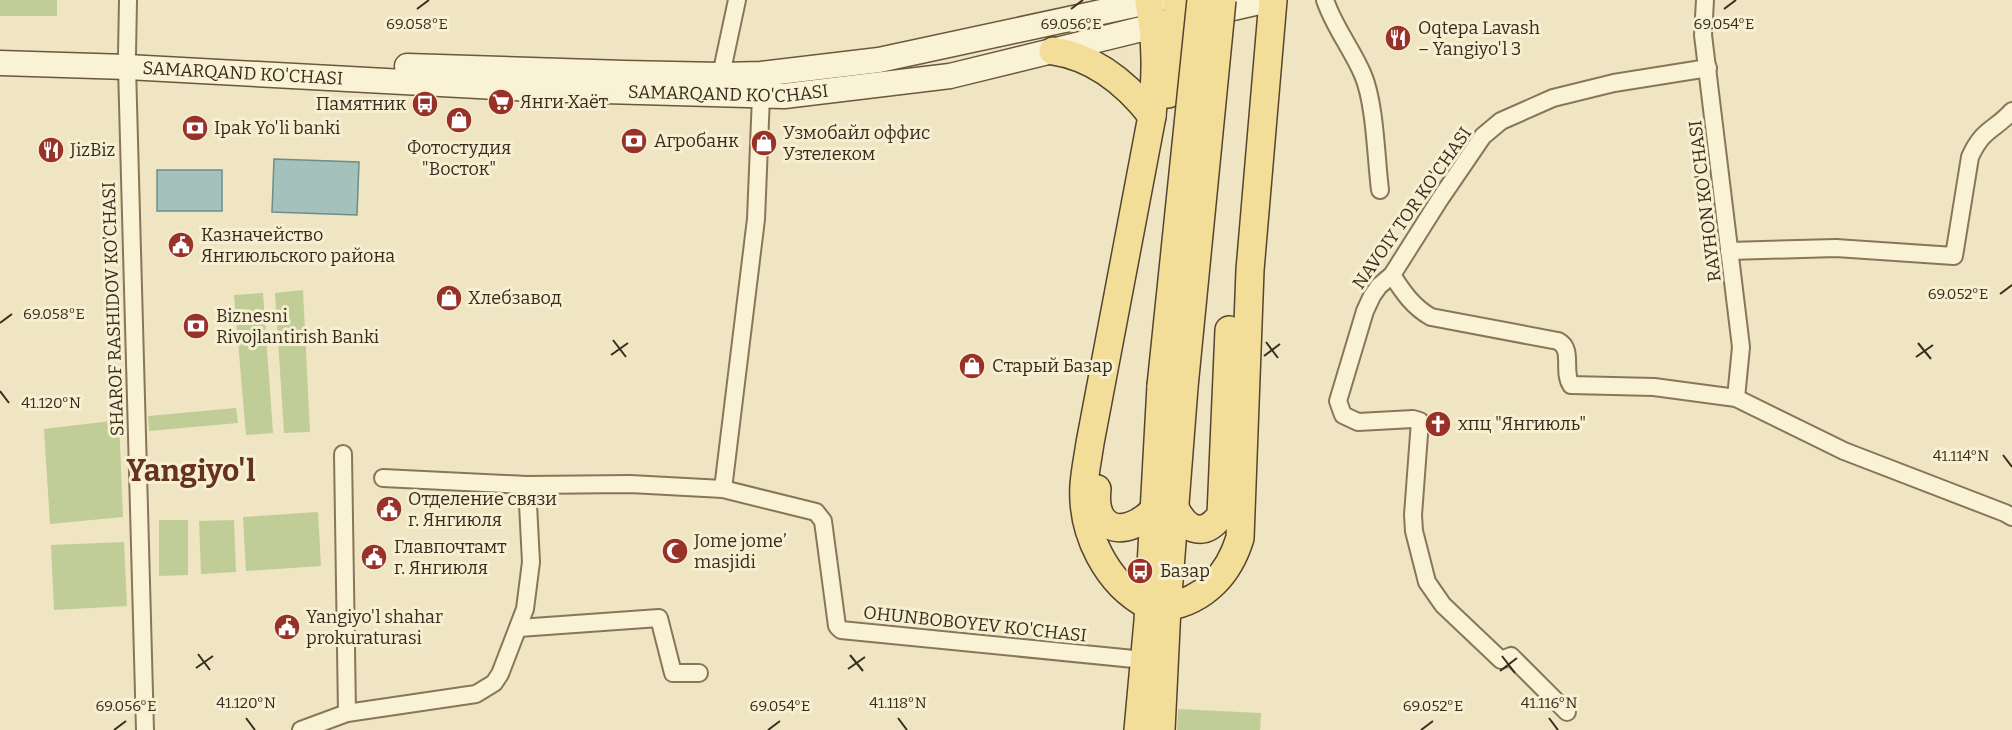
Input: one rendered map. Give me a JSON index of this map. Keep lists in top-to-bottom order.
{
  "streets": {
    "main road": ["SAMARQAND KO'CHASI"],
    "street": [
      "RAYHON KO'CHASI",
      "NAVOIY TOR KO'CHASI",
      "SHAROF RASHIDOV KO’CHASI",
      "OHUNBOBOYEV KO'CHASI"
    ]
  },
  "crossings": [
    ["SAMARQAND KO'CHASI", "SHAROF RASHIDOV KO’CHASI"],
    ["RAYHON KO'CHASI", "NAVOIY TOR KO'CHASI"]
  ],
  "districts": ["Yangiyo'l"],
  "places": {
    "restaurant": ["Oqtepa Lavash – Yangiyo'l 3", "JizBiz"],
    "supermarket": ["Янги Хаёт"],
    "bus stop": ["Памятник", "Базар"],
    "shop": [
      "Фотостудия \"Восток\"",
      "Узмобайл оффис Узтелеком",
      "Хлебзавод",
      "Cтарый Базар"
    ],
    "bank": ["Ipak Yo'li banki", "Агробанк", "Biznesni Rivojlantirish Banki"],
    "public building": [
      "Казначейство Янгиюльского района",
      "Отделение связи г. Янгиюля",
      "Главпочтамт г. Янгиюля",
      "Yangiyo'l shahar prokuraturasi"
    ],
    "church": ["хпц \"Янгиюль\""],
    "mosque": ["Jome jome’ masjidi"]
  },
  "coordinates": [
    "69.054°E",
    "69.058°E",
    "69.056°E",
    "69.052°E",
    "41.120°N",
    "41.114°N",
    "41.118°N",
    "41.116°N"
  ]
}
